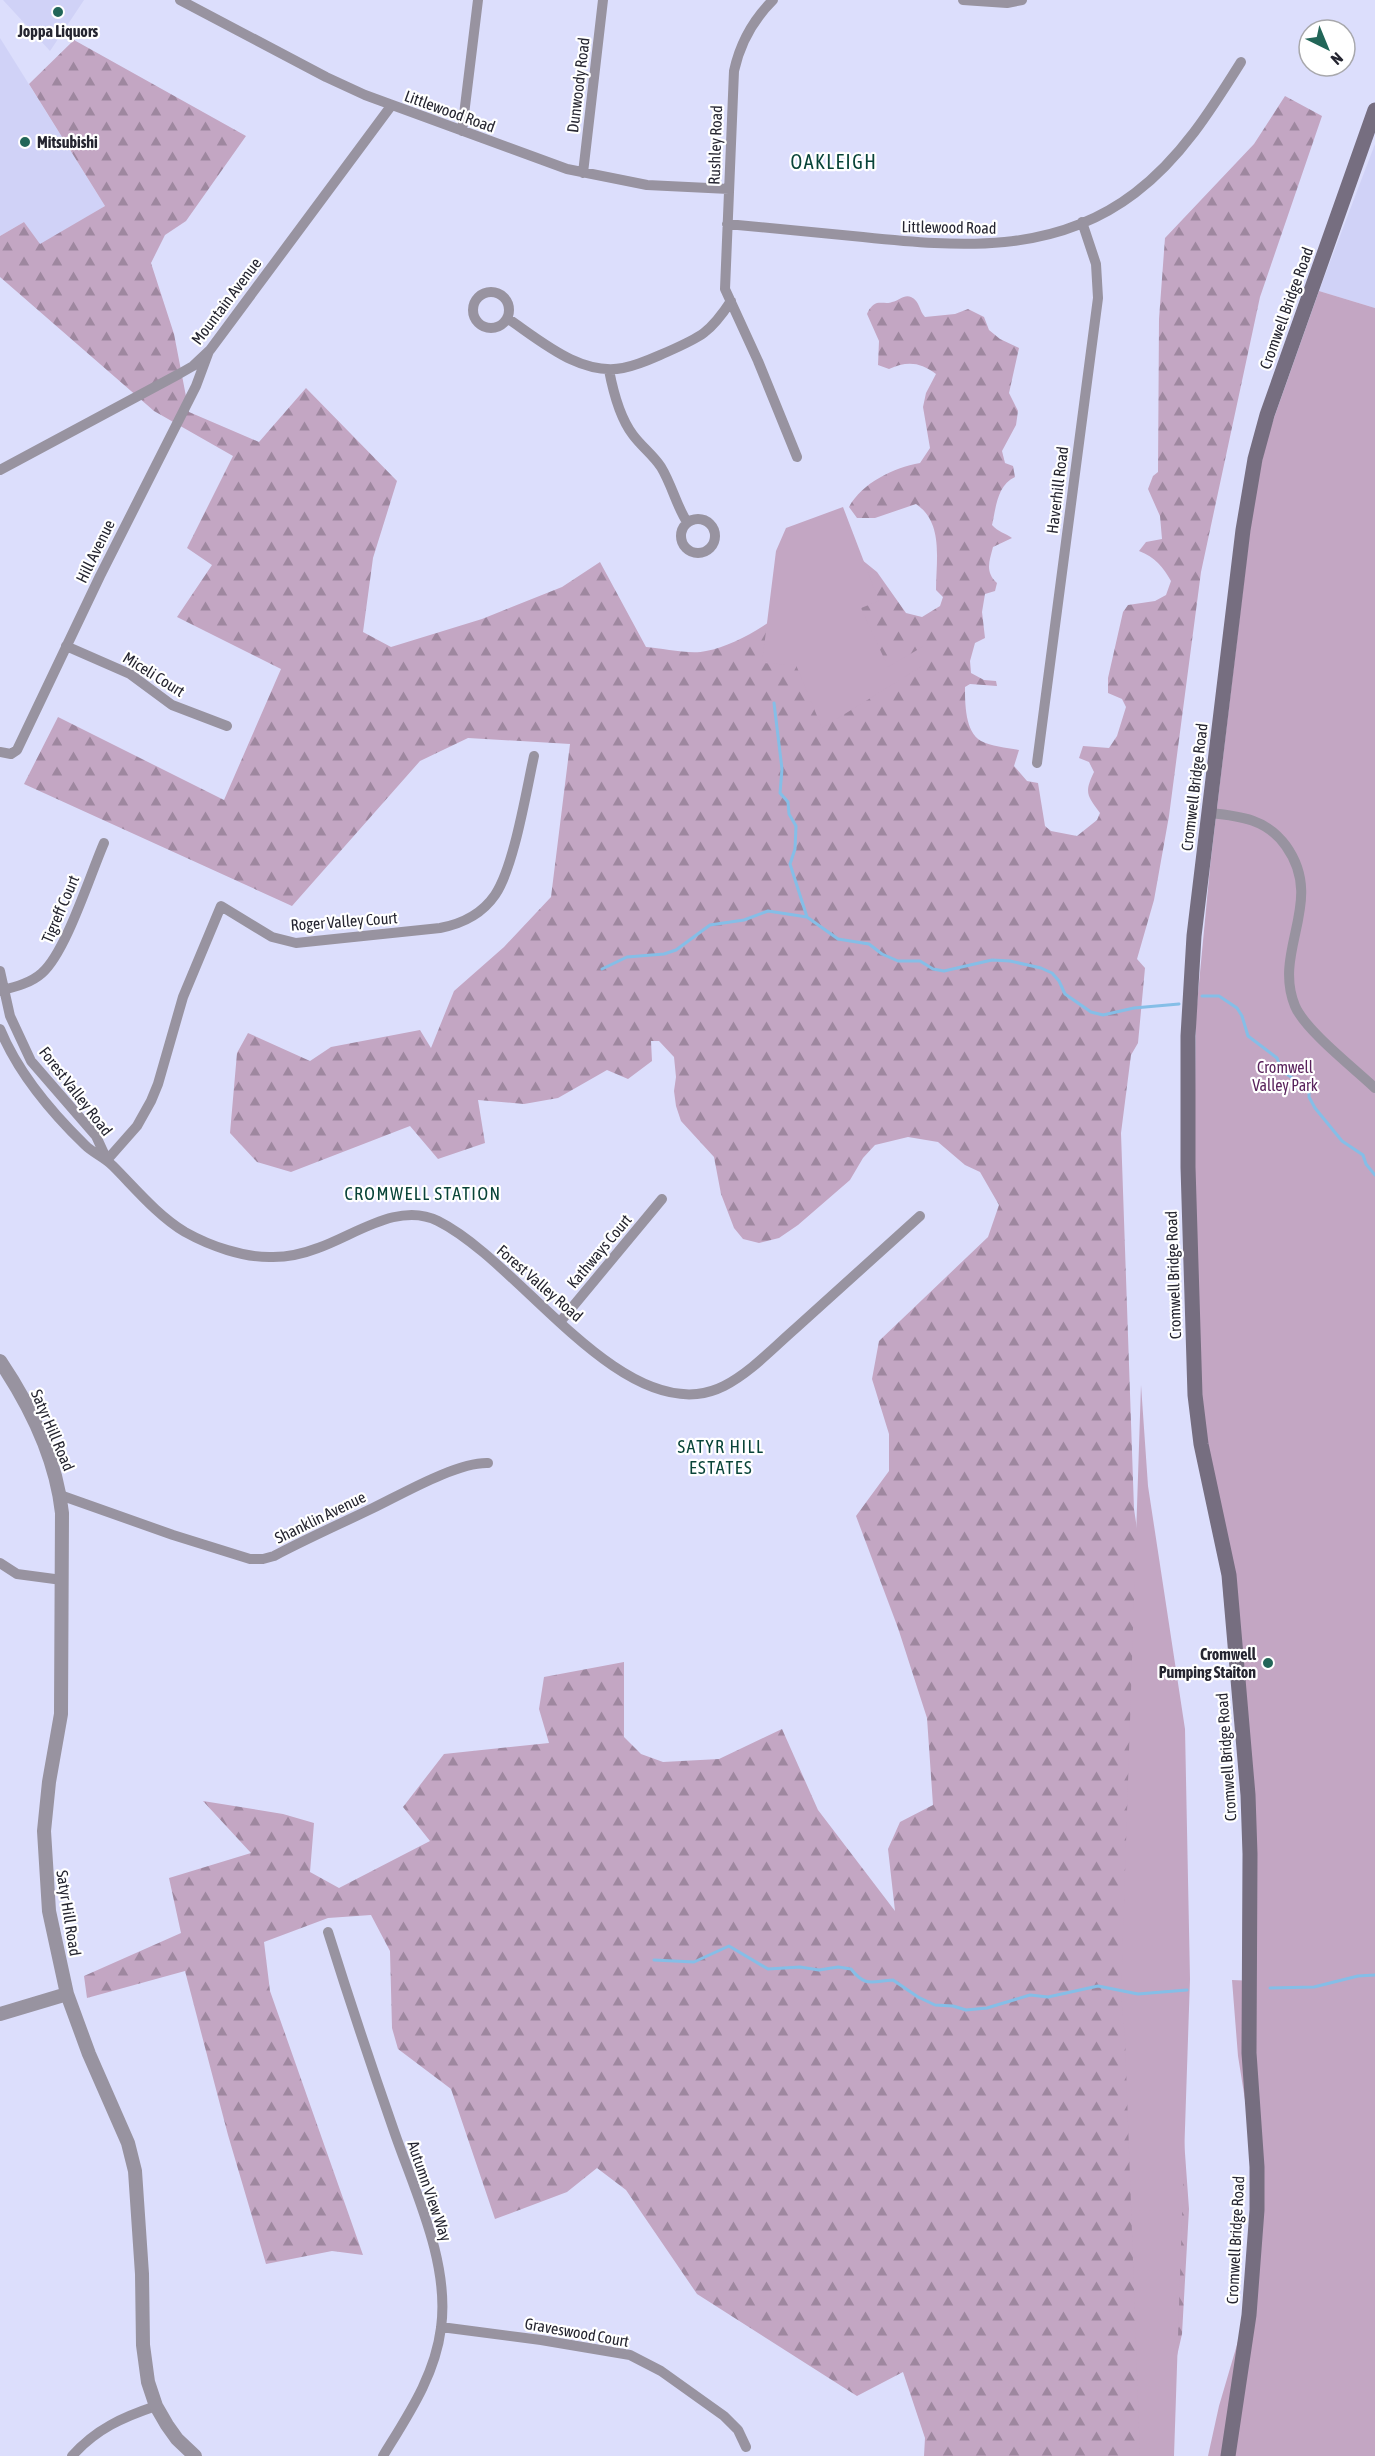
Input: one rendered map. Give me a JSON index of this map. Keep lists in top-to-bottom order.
{
  "streets": {
    "main road": ["Cromwell Bridge Road"],
    "street": [
      "Dunwoody Road",
      "Littlewood Road",
      "Rushley Road",
      "Mountain Avenue",
      "Haverhill Road",
      "Hill Avenue",
      "Miceli Court",
      "Tigreff Court",
      "Roger Valley Court",
      "Forest Valley Road",
      "Kathways Court",
      "Satyr Hill Road",
      "Shanklin Avenue",
      "Autumn View Way",
      "Graveswood Court"
    ]
  },
  "crossings": [
    ["Dunwoody Road", "Littlewood Road"],
    ["Littlewood Road", "Rushley Road"],
    ["Littlewood Road", "Mountain Avenue"],
    ["Littlewood Road", "Haverhill Road"],
    ["Mountain Avenue", "Hill Avenue"],
    ["Hill Avenue", "Miceli Court"],
    ["Tigreff Court", "Forest Valley Road"],
    ["Roger Valley Court", "Forest Valley Road"],
    ["Forest Valley Road", "Kathways Court"],
    ["Satyr Hill Road", "Shanklin Avenue"],
    ["Autumn View Way", "Graveswood Court"]
  ],
  "districts": ["OAKLEIGH", "CROMWELL STATION", "SATYR HILL ESTATES"],
  "parks": ["Cromwell Valley Park"],
  "places": ["Joppa Liquors", "Mitsubishi", "Cromwell Pumping Staiton"],
  "north": "bottom right"
}
